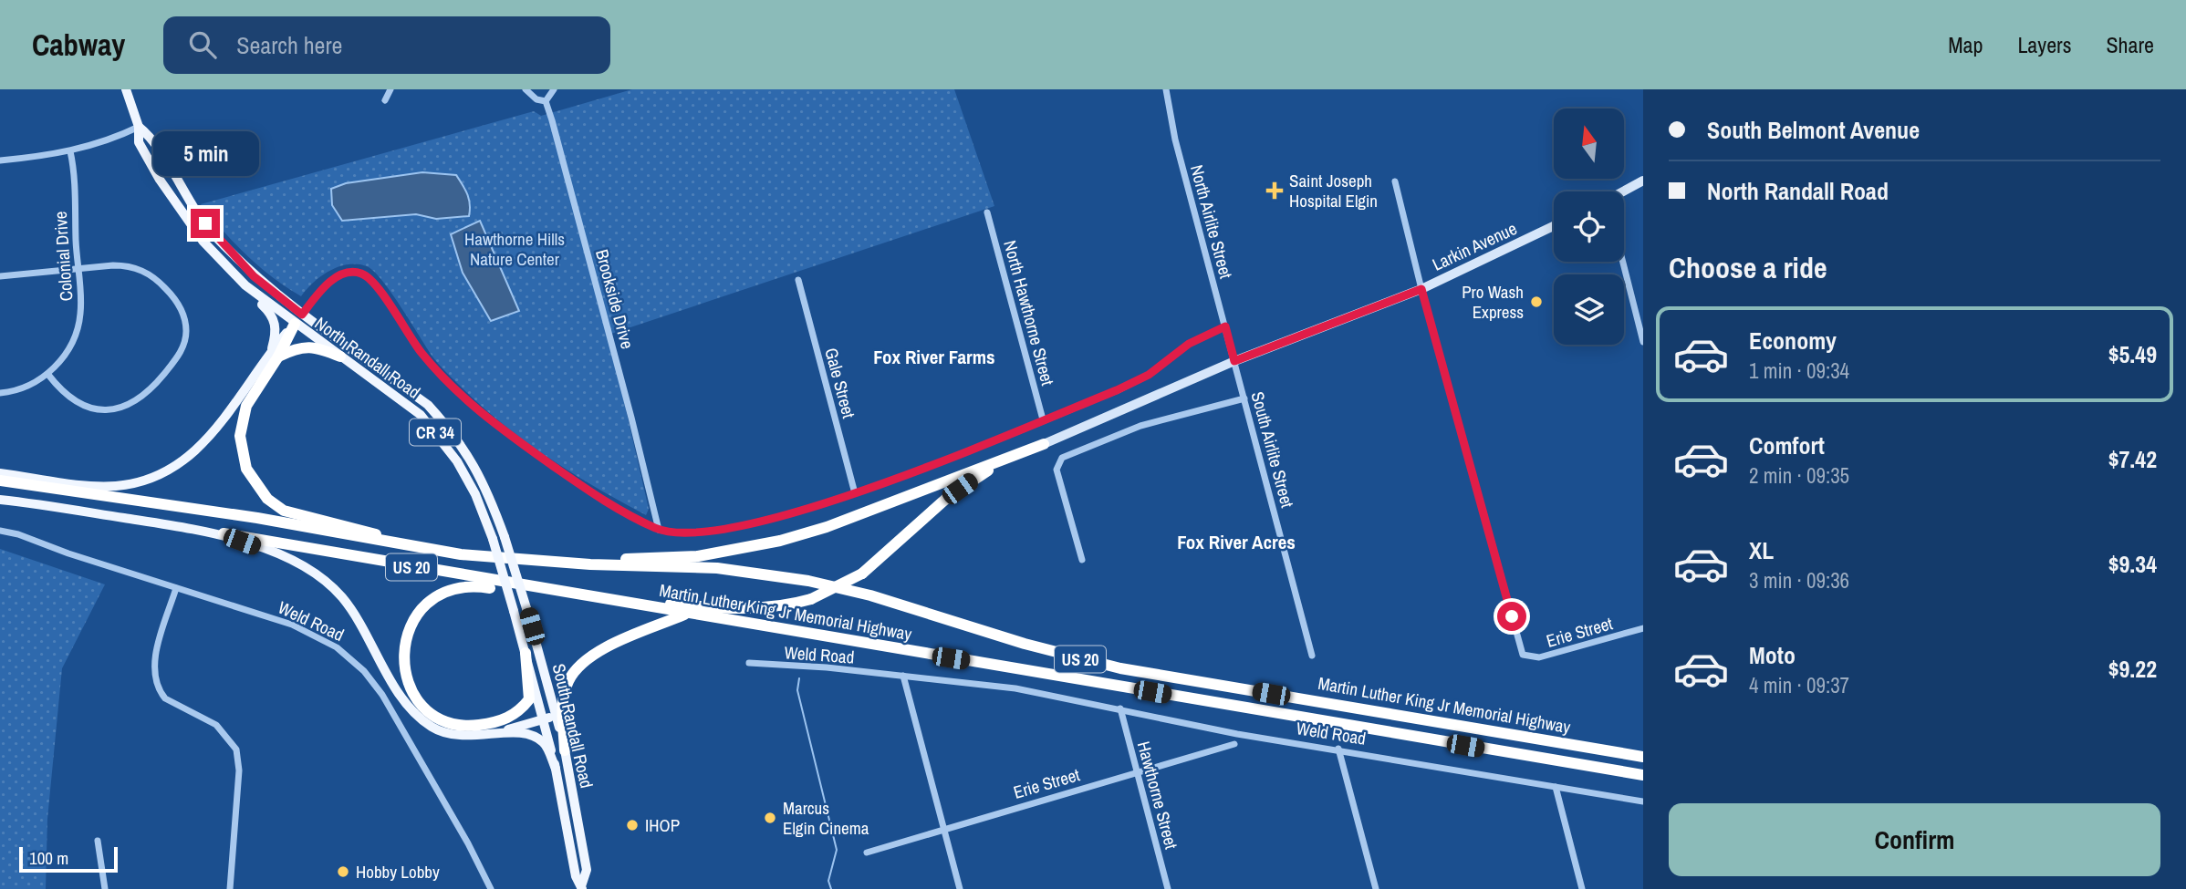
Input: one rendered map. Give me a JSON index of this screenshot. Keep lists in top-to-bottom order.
{
  "streets": {
    "highway": ["US 20", "Martin Luther King Jr Memorial Highway"],
    "main road": [
      "Larkin Avenue",
      "North Randall Road",
      "CR 34",
      "South Randall Road"
    ],
    "street": [
      "North Airlite Street",
      "Colonial Drive",
      "Brookside Drive",
      "North Hawthorne Street",
      "Gale Street",
      "South Airlite Street",
      "Weld Road",
      "Erie Street",
      "Hawthorne Street"
    ]
  },
  "crossings": [
    ["North Airlite Street", "Larkin Avenue"],
    ["North Airlite Street", "South Airlite Street"],
    ["Larkin Avenue", "South Airlite Street"],
    ["Larkin Avenue", "Erie Street"],
    ["North Randall Road", "South Randall Road"],
    ["US 20", "Martin Luther King Jr Memorial Highway"],
    ["Weld Road", "Hawthorne Street"],
    ["Erie Street", "Hawthorne Street"]
  ],
  "districts": ["Fox River Farms", "Fox River Acres"],
  "parks": ["Hawthorne Hills Nature Center"],
  "places": {
    "health": ["Saint Joseph Hospital Elgin"],
    "other": [
      "Pro Wash Express",
      "Marcus Elgin Cinema",
      "IHOP",
      "Hobby Lobby"
    ]
  },
  "scale_bar": "100 m",
  "north": "top",
  "page": {
    "header": "Cabway",
    "search": "Search here",
    "nav": ["Map", "Layers", "Share"],
    "banner": ["South Belmont Avenue", "North Randall Road"],
    "bubble": "5 min",
    "heading": "Choose a ride",
    "list": [
      {
        "name": "Economy",
        "note": "1 min · 09:34",
        "value": "$5.49"
      },
      {
        "name": "Comfort",
        "note": "2 min · 09:35",
        "value": "$7.42"
      },
      {
        "name": "XL",
        "note": "3 min · 09:36",
        "value": "$9.34"
      },
      {
        "name": "Moto",
        "note": "4 min · 09:37",
        "value": "$9.22"
      }
    ],
    "buttons": "Confirm",
    "scale": "100 m"
  }
}
